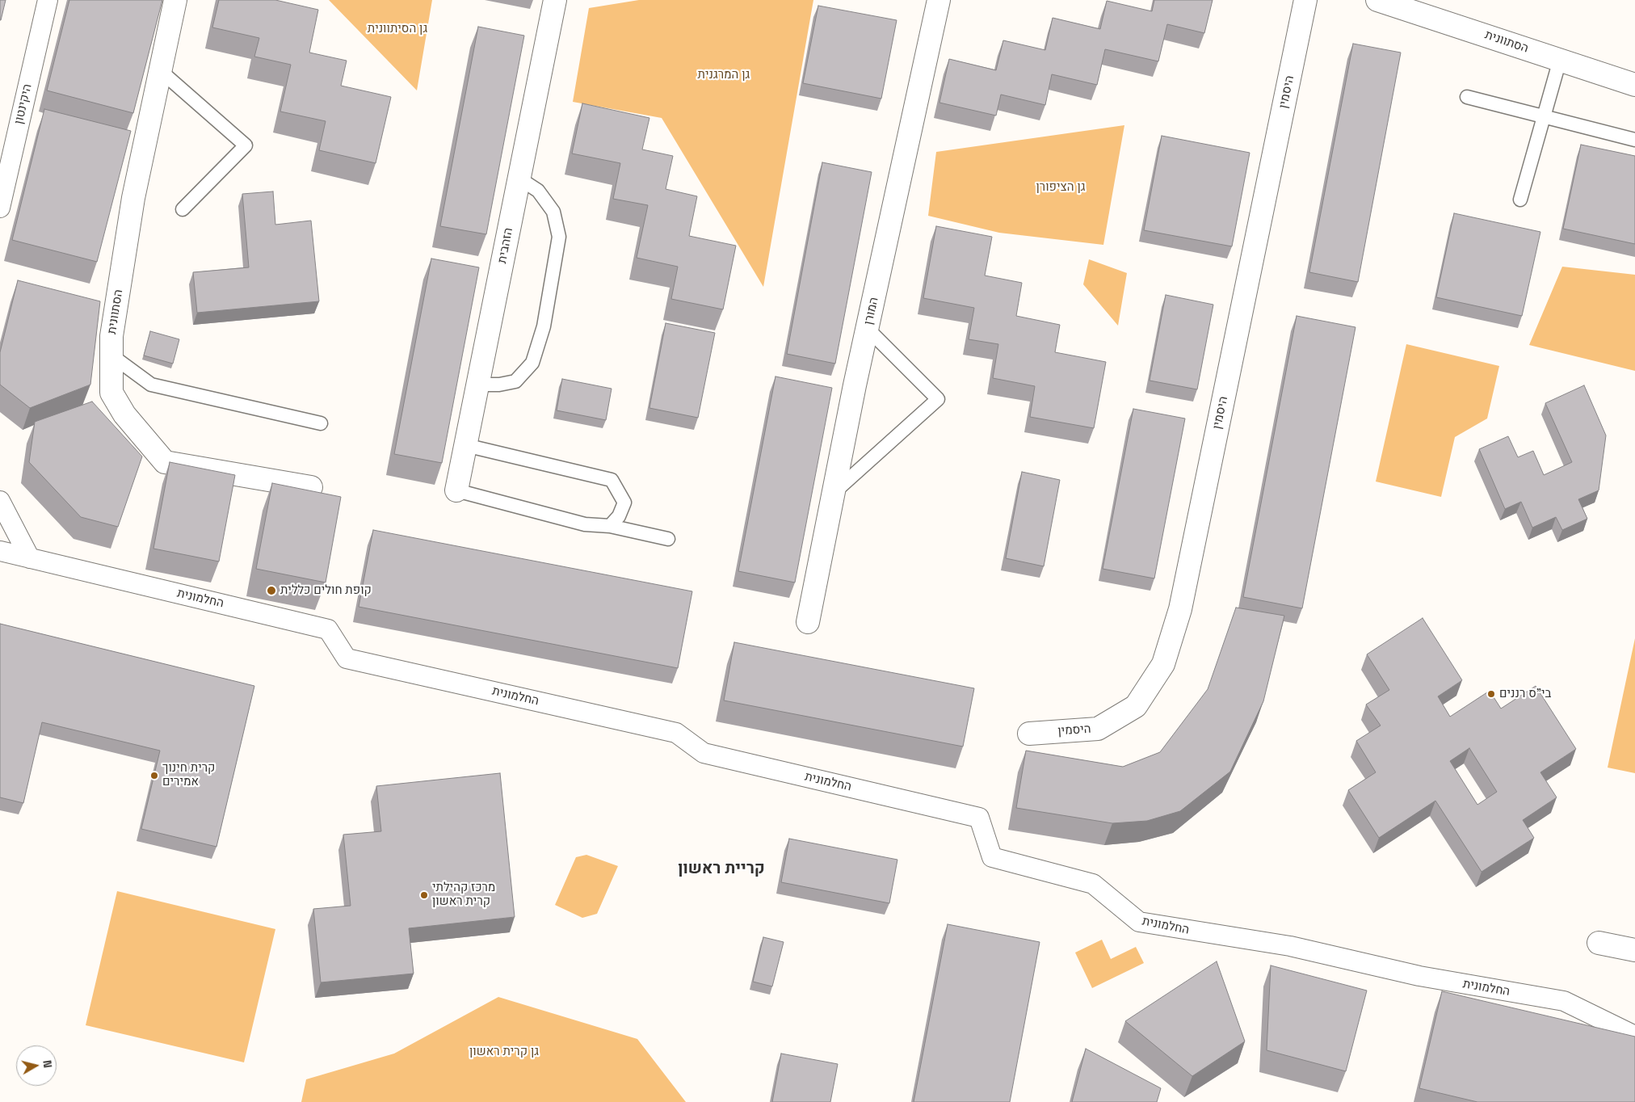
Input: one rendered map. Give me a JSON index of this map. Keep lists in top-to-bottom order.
{
  "streets": {
    "street": [
      "הסתוונית",
      "היסמין",
      "היקינטון",
      "הזהבית",
      "המורן",
      "החלמונית"
    ]
  },
  "districts": ["קריית ראשון"],
  "parks": [
    "גן הסיתוונית",
    "גן המרגנית",
    "גן הציפורן",
    "גן קרית ראשון"
  ],
  "places": [
    "קופת חולים כללית",
    "בי\"ס רננים",
    "קרית חינוך אמירים",
    "מרכז קהילתי קרית ראשון"
  ],
  "north": "right"
}
